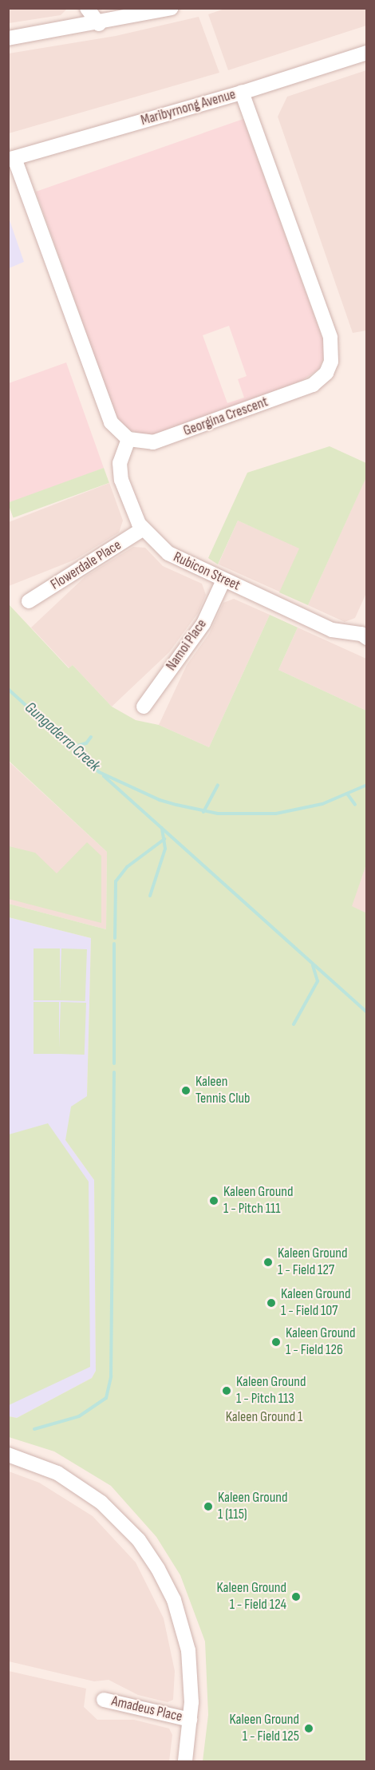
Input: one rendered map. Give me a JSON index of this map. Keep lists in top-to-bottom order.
{
  "streets": {
    "street": [
      "Maribyrnong Avenue",
      "Georgina Crescent",
      "Flowerdale Place",
      "Rubicon Street",
      "Namoi Place",
      "Amadeus Place"
    ]
  },
  "crossings": [
    ["Maribyrnong Avenue", "Georgina Crescent"],
    ["Georgina Crescent", "Rubicon Street"],
    ["Flowerdale Place", "Rubicon Street"],
    ["Rubicon Street", "Namoi Place"]
  ],
  "water": ["Gungaderra Creek"],
  "parks": ["Kaleen Ground 1"],
  "places": [
    "Kaleen Tennis Club",
    "Kaleen Ground 1 - Pitch 111",
    "Kaleen Ground 1 - Field 127",
    "Kaleen Ground 1 - Field 107",
    "Kaleen Ground 1 - Field 126",
    "Kaleen Ground 1 - Pitch 113",
    "Kaleen Ground 1 (115)",
    "Kaleen Ground 1 - Field 124",
    "Kaleen Ground 1 - Field 125"
  ]
}
